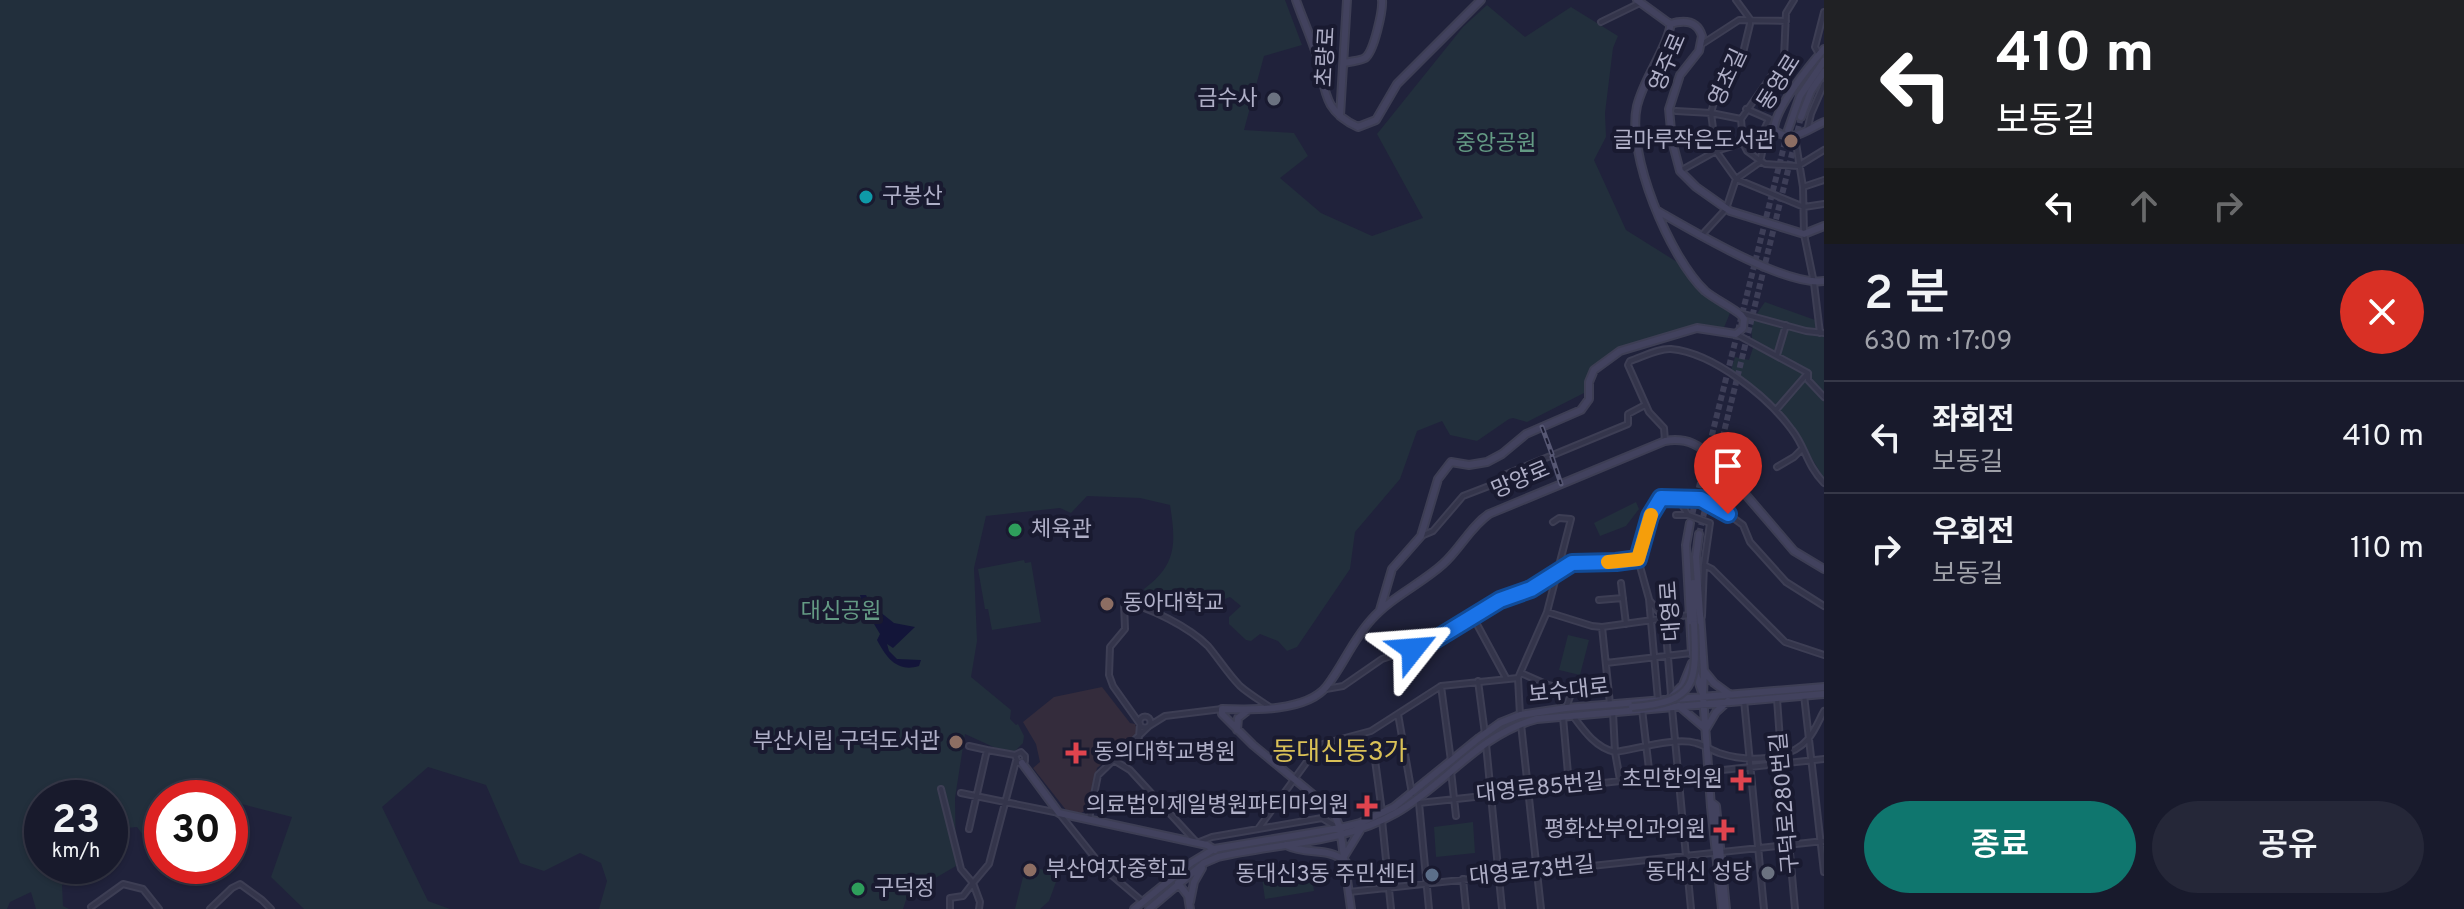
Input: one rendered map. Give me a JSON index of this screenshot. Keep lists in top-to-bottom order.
{
  "streets": {
    "main road": [
      "초량로",
      "영주로",
      "동영로",
      "망양로",
      "대영로",
      "보수대로"
    ],
    "street": [
      "영초길",
      "대영로85번길",
      "구덕로280번길",
      "대영로73번길"
    ]
  },
  "crossings": [
    ["영주로", "영초길"],
    ["대영로", "보수대로"],
    ["대영로", "대영로85번길"],
    ["대영로", "대영로73번길"],
    ["보수대로", "대영로85번길"],
    ["보수대로", "구덕로280번길"],
    ["대영로85번길", "구덕로280번길"],
    ["구덕로280번길", "대영로73번길"]
  ],
  "districts": ["동대신동3가"],
  "parks": ["중앙공원", "대신공원"],
  "places": {
    "other": [
      "금수사",
      "글마루작은도서관",
      "구봉산",
      "체육관",
      "동아대학교",
      "부산시립 구덕도서관",
      "부산여자중학교",
      "동대신 성당",
      "동대신3동 주민센터",
      "구덕정"
    ],
    "health": [
      "동의대학교병원",
      "초민한의원",
      "의료법인제일병원파티마의원",
      "평화산부인과의원"
    ]
  },
  "page": {
    "turn": ["410 m", "보동길"],
    "heading": ["2 분", "630 m · 17:09"],
    "list": [
      {
        "name": "좌회전",
        "note": "보동길",
        "value": "410 m"
      },
      {
        "name": "우회전",
        "note": "보동길",
        "value": "110 m"
      }
    ],
    "speed": "23 km/h",
    "limit": "30",
    "buttons": ["종료", "공유"]
  }
}
